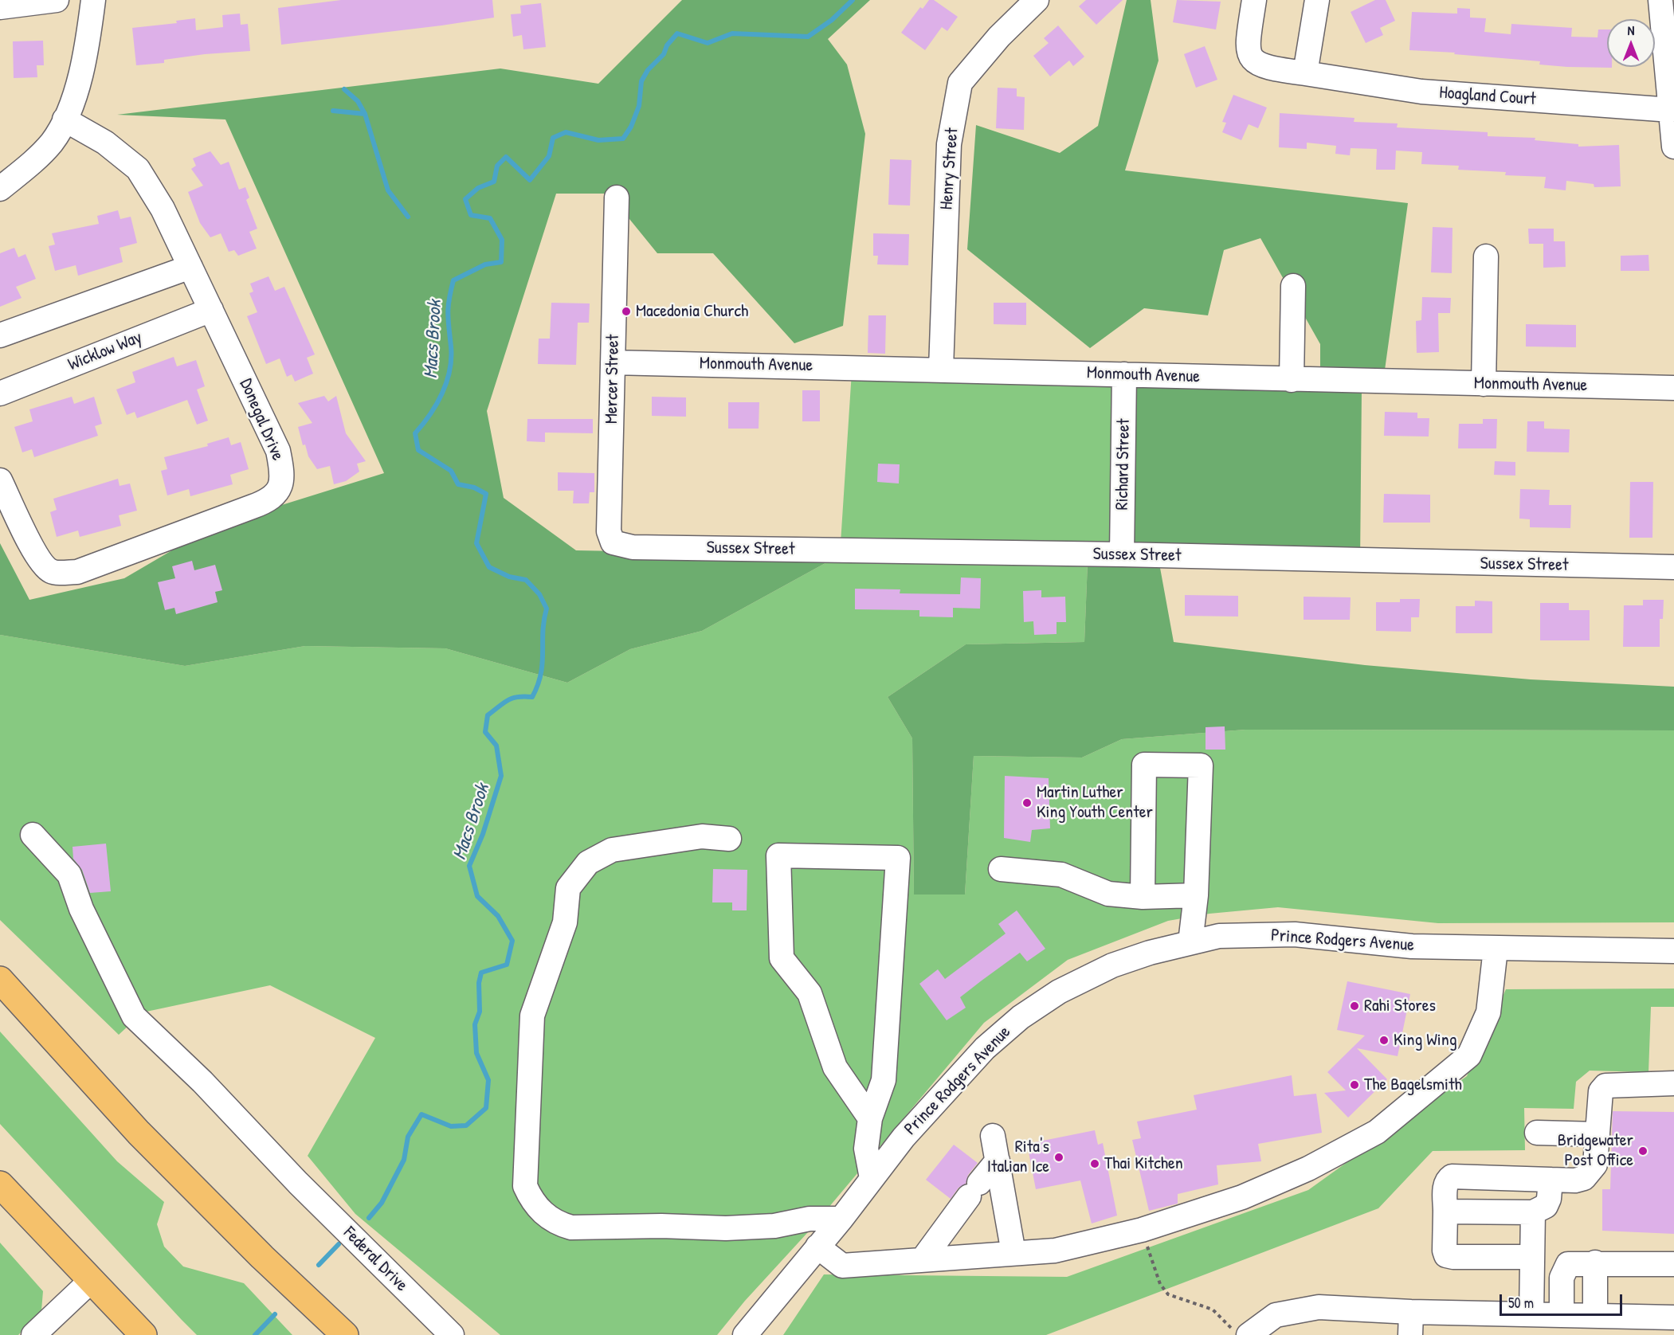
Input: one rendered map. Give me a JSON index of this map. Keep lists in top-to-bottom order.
{
  "streets": {
    "street": [
      "Hoagland Court",
      "Henry Street",
      "Wicklow Way",
      "Monmouth Avenue",
      "Mercer Street",
      "Donegal Drive",
      "Richard Street",
      "Sussex Street",
      "Prince Rodgers Avenue",
      "Federal Drive"
    ]
  },
  "crossings": [
    ["Henry Street", "Monmouth Avenue"],
    ["Wicklow Way", "Donegal Drive"],
    ["Monmouth Avenue", "Mercer Street"],
    ["Monmouth Avenue", "Richard Street"],
    ["Mercer Street", "Sussex Street"],
    ["Richard Street", "Sussex Street"]
  ],
  "water": ["Macs Brook"],
  "places": [
    "Macedonia Church",
    "Martin Luther King Youth Center",
    "Rahi Stores",
    "King Wing",
    "The Bagelsmith",
    "Bridgewater Post Office",
    "Rita's Italian Ice",
    "Thai Kitchen"
  ],
  "scale_bar": "50 m",
  "north": "top"
}
